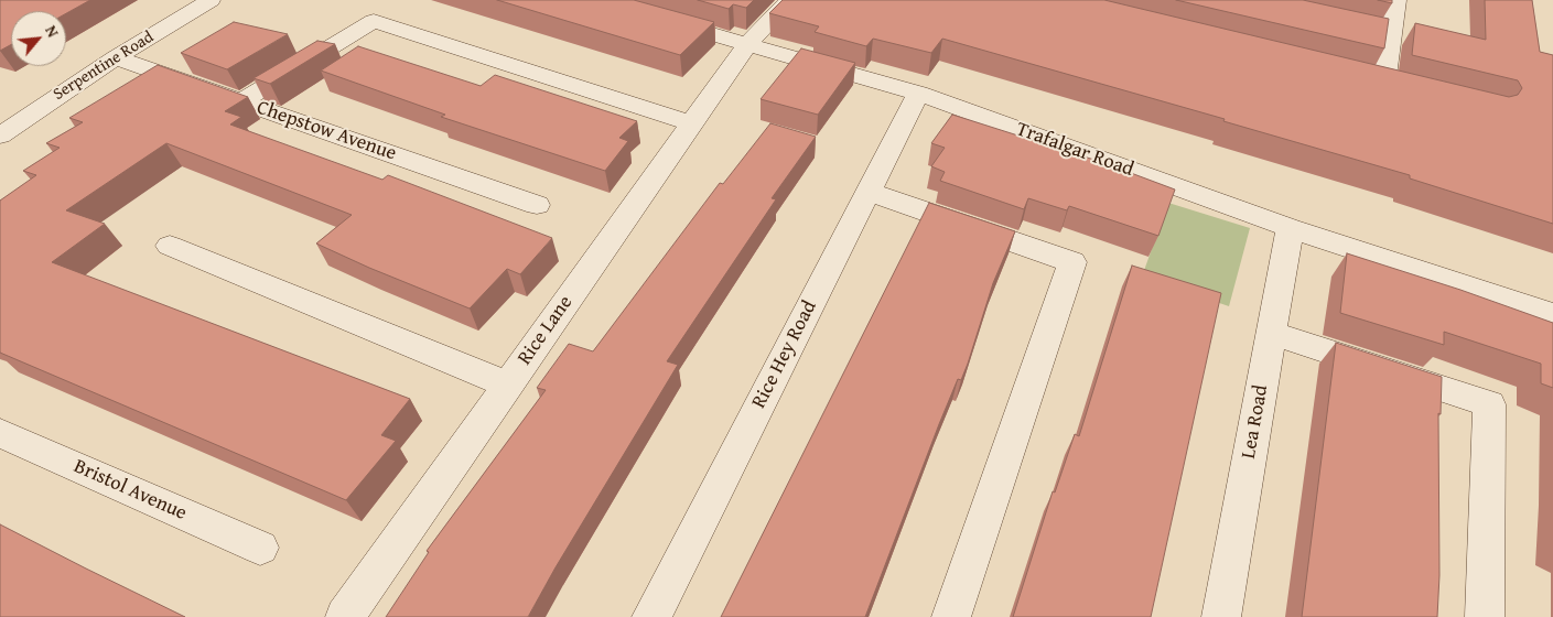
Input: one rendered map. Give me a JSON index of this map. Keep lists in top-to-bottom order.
{
  "streets": {
    "street": [
      "Serpentine Road",
      "Chepstow Avenue",
      "Trafalgar Road",
      "Rice Lane",
      "Rice Hey Road",
      "Lea Road",
      "Bristol Avenue"
    ]
  },
  "crossings": [
    ["Serpentine Road", "Chepstow Avenue"],
    ["Trafalgar Road", "Rice Lane"],
    ["Trafalgar Road", "Rice Hey Road"],
    ["Trafalgar Road", "Lea Road"]
  ],
  "north": "top right"
}
